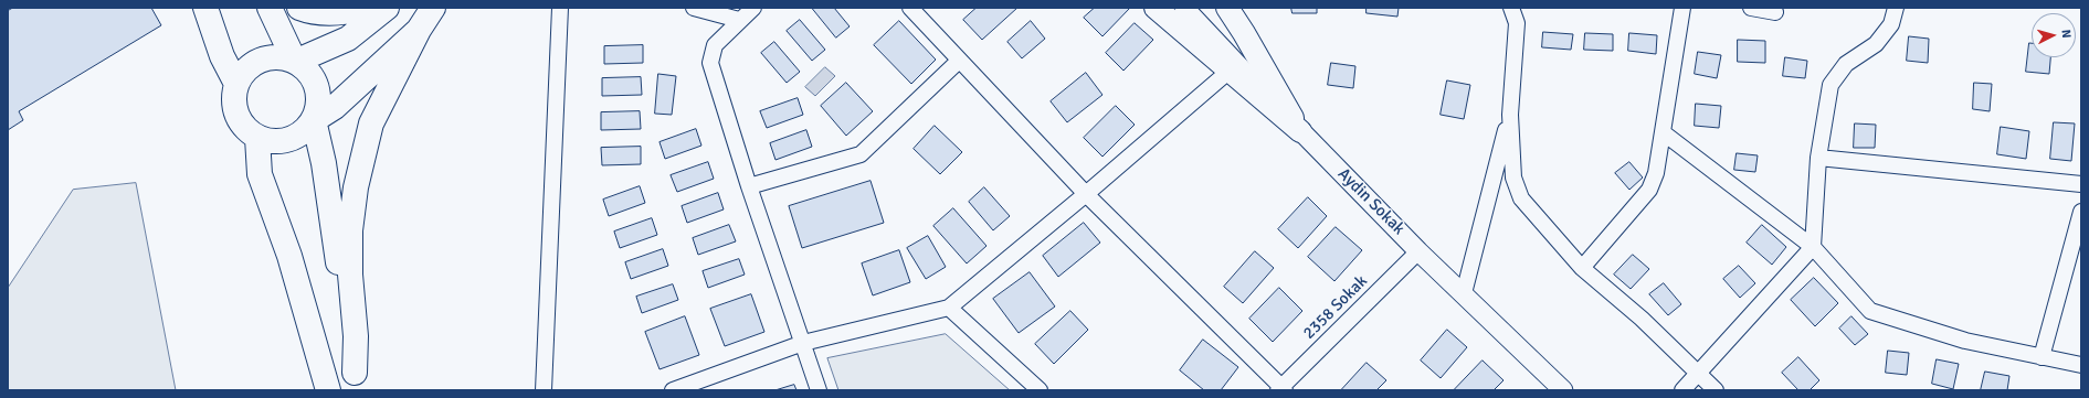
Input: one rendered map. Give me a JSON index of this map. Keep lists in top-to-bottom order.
{
  "streets": {
    "street": ["Aydin Sokak", "2358 Sokak"]
  },
  "crossings": [
    ["Aydin Sokak", "2358 Sokak"]
  ],
  "north": "right"
}
